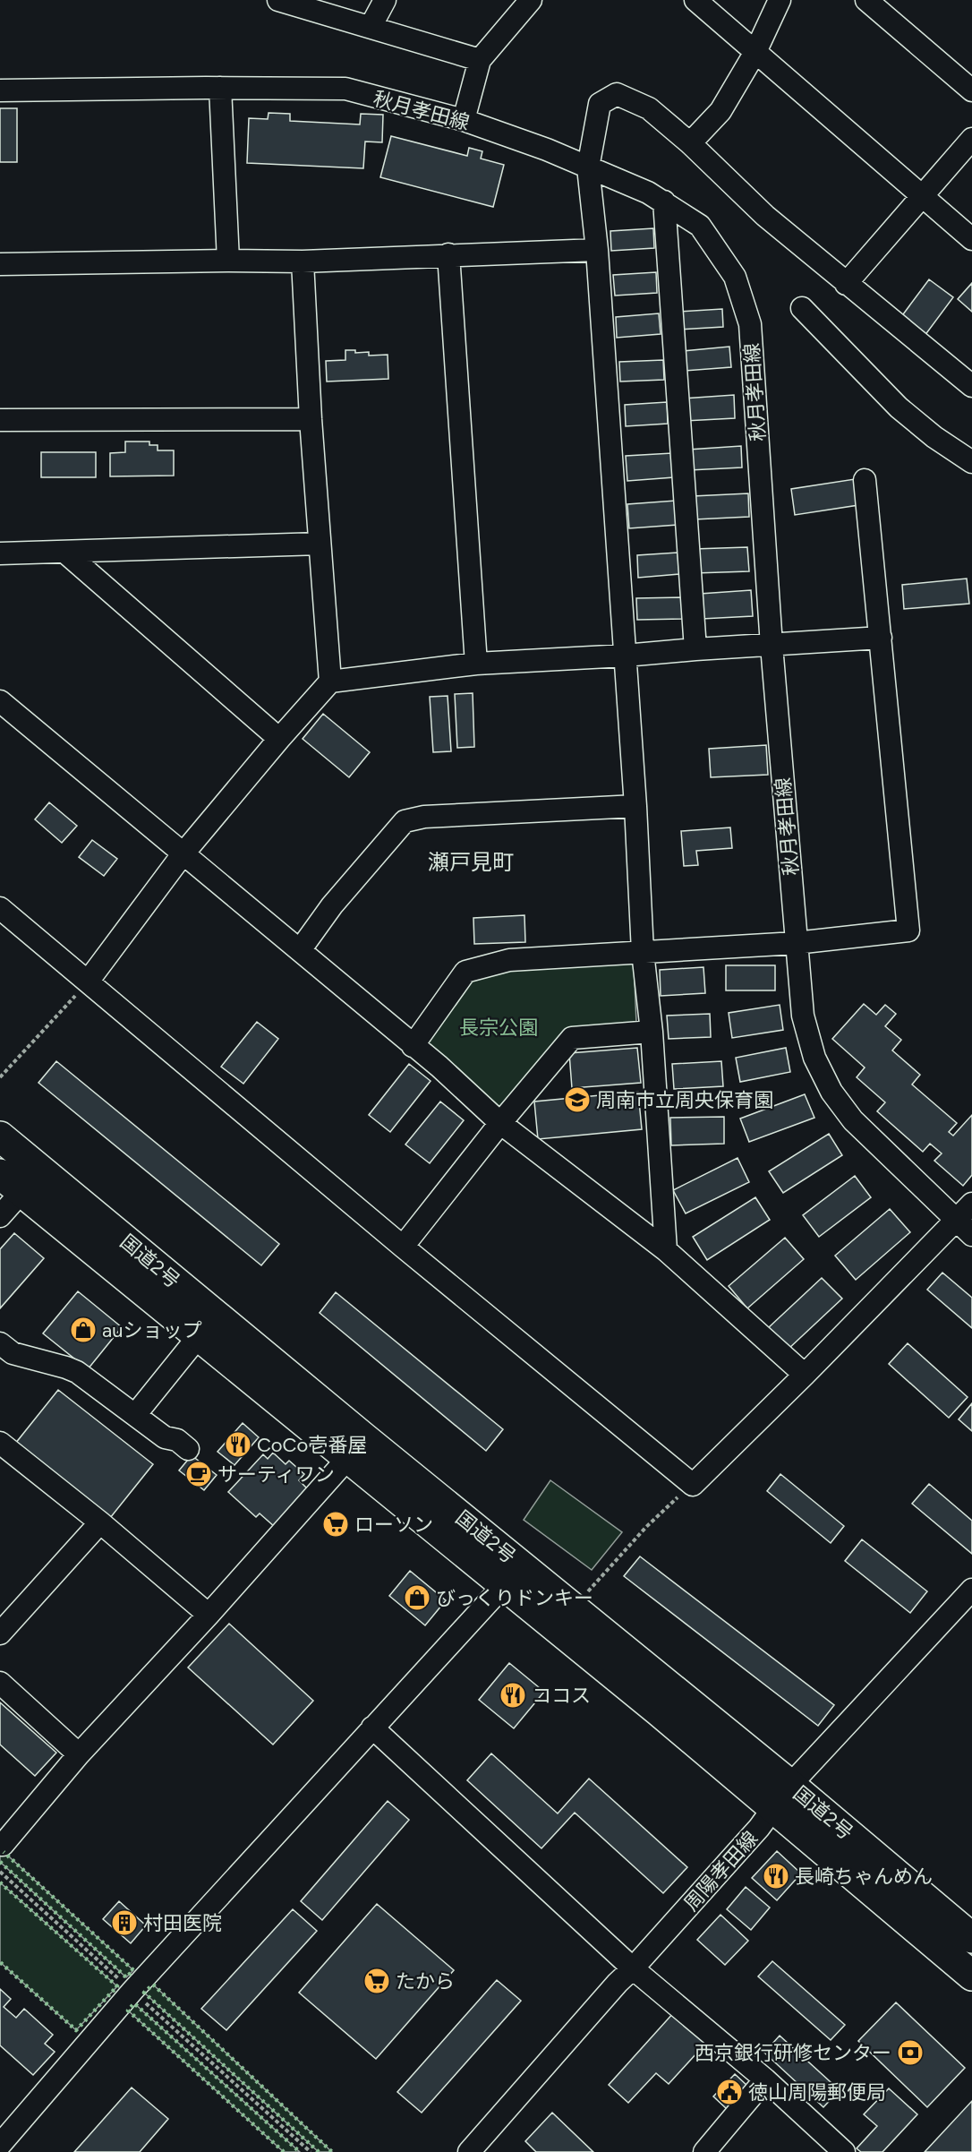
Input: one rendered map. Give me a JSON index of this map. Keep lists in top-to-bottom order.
{
  "streets": {
    "highway": ["国道2号"],
    "street": ["秋月孝田線", "周陽孝田線"]
  },
  "crossings": [
    ["国道2号", "周陽孝田線"]
  ],
  "districts": ["瀬戸見町"],
  "parks": ["長宗公園"],
  "places": {
    "school or university": ["周南市立周央保育園"],
    "shop": ["auショップ", "びっくりドンキー"],
    "restaurant": ["CoCo壱番屋", "ココス", "長崎ちゃんめん"],
    "cafe": ["サーティワン"],
    "supermarket": ["ローソン", "たから"],
    "building": ["村田医院"],
    "bank": ["西京銀行研修センター"],
    "public building": ["徳山周陽郵便局"]
  }
}
